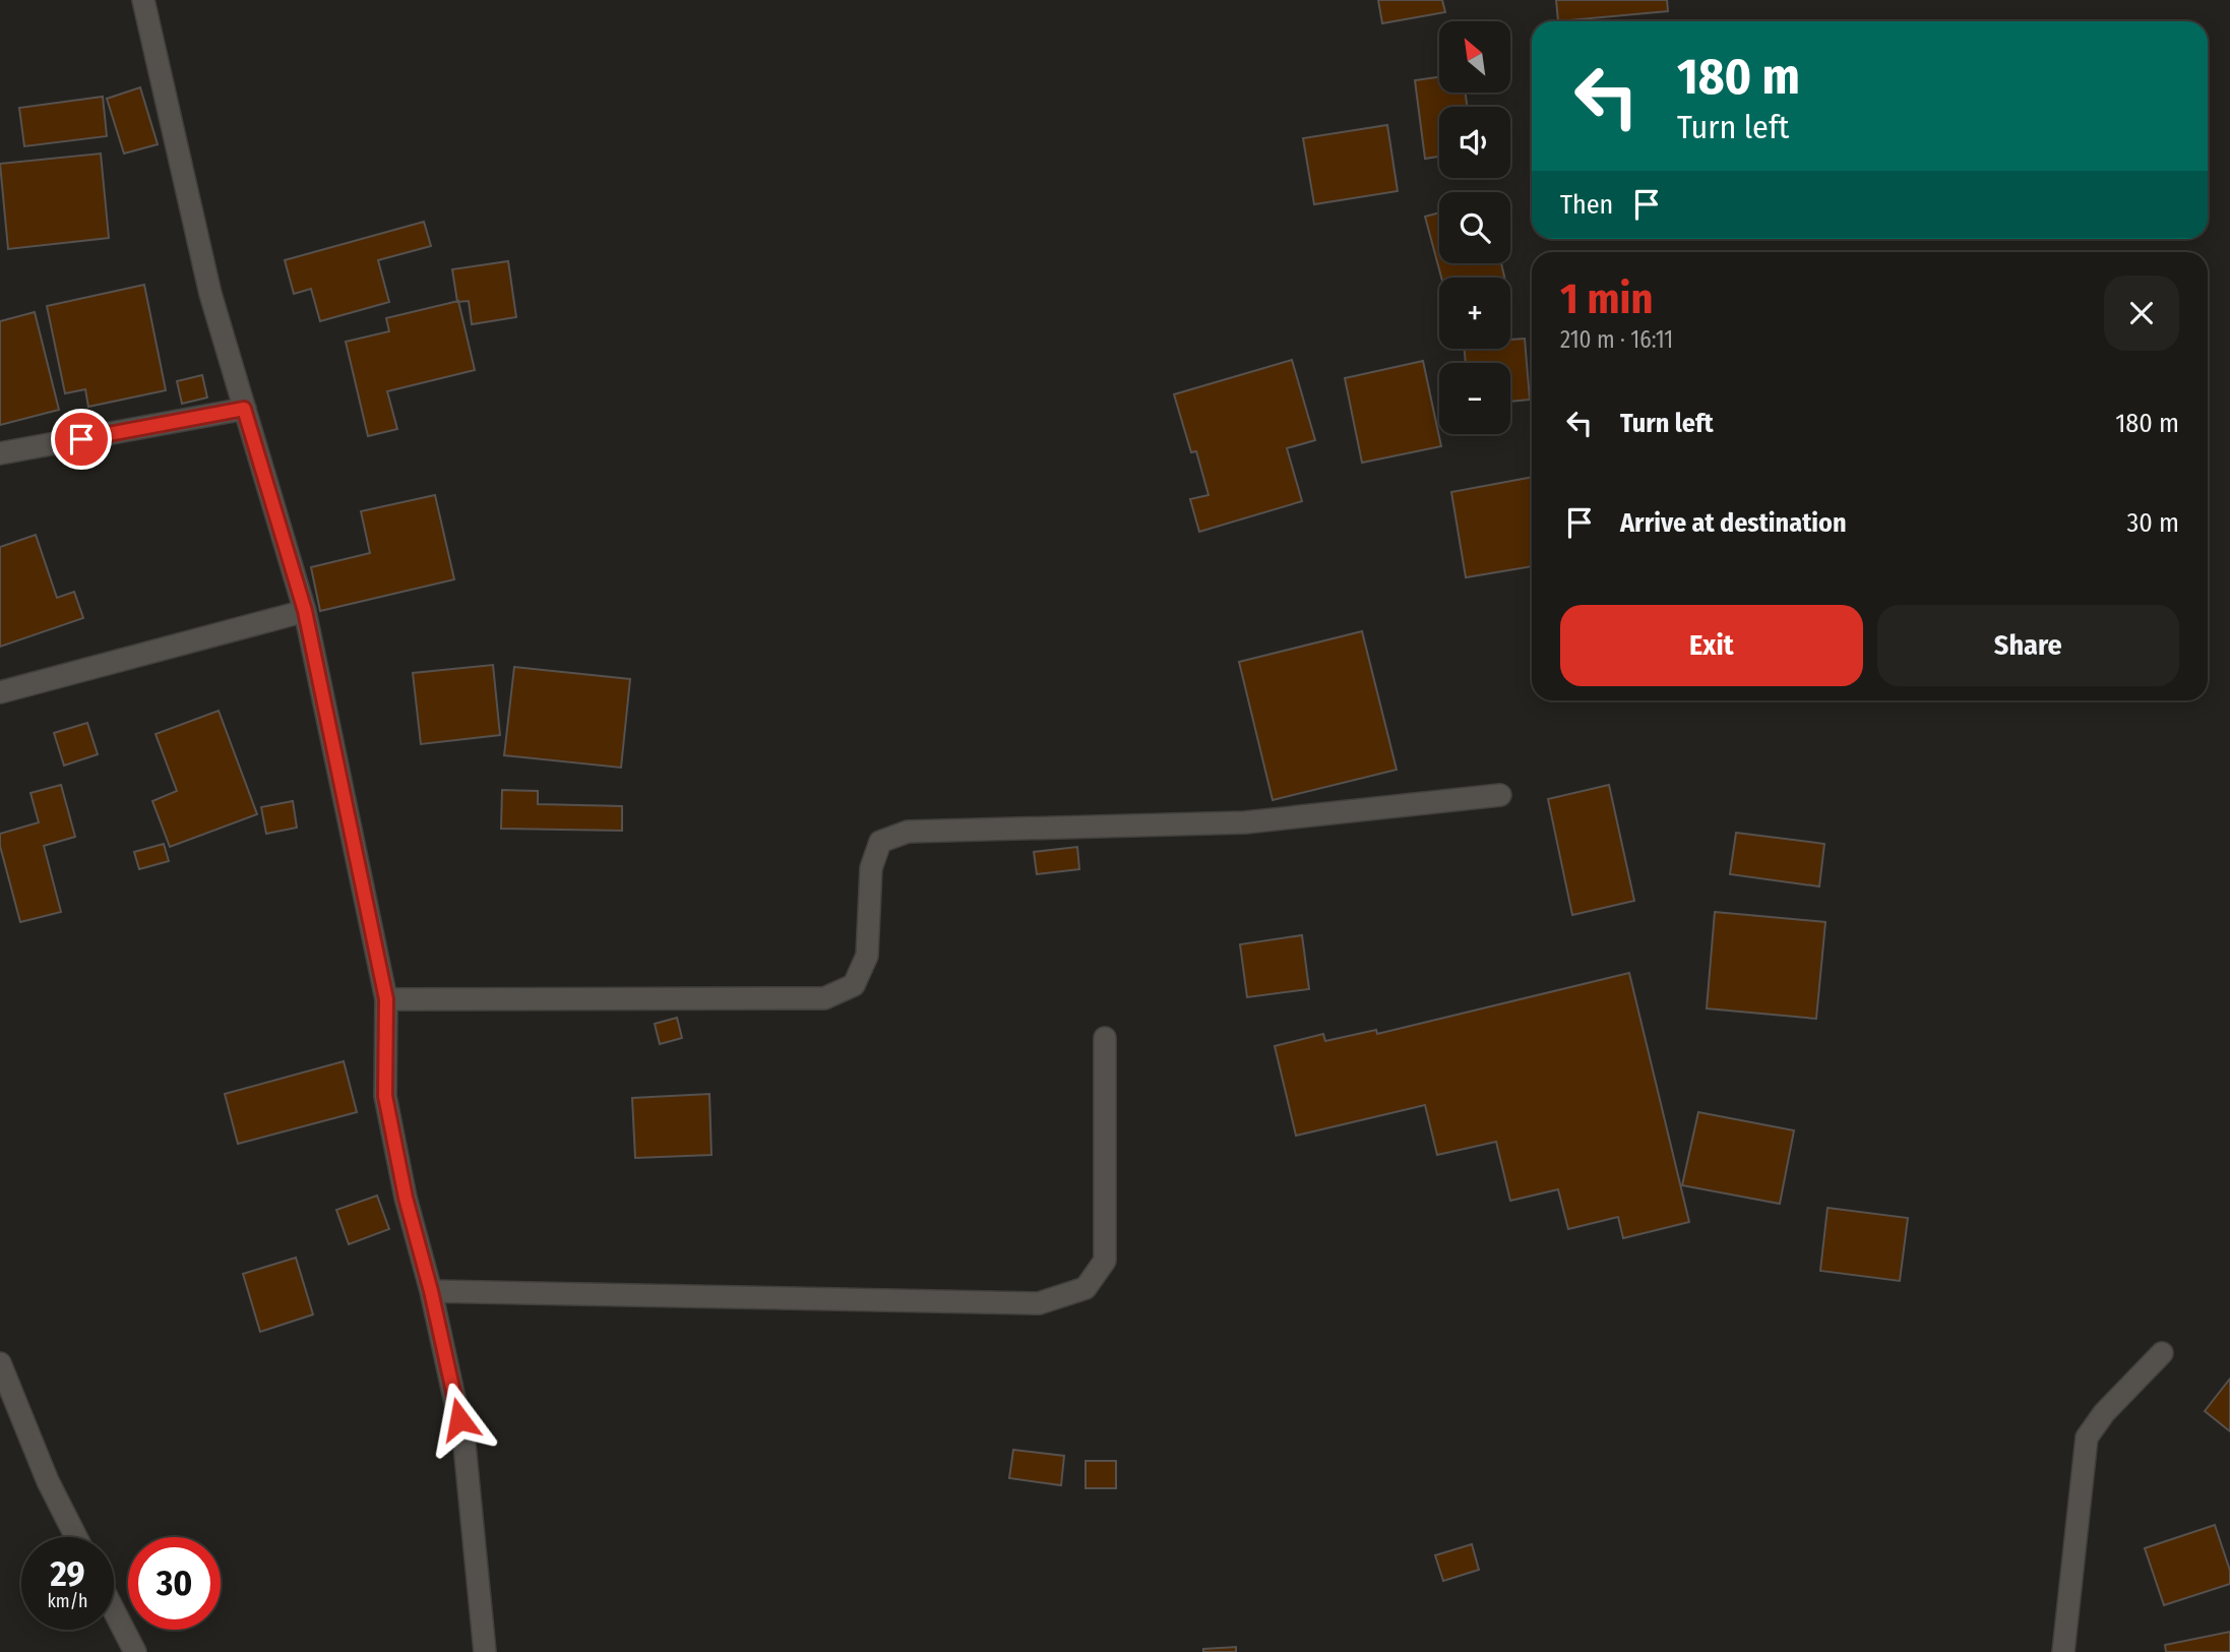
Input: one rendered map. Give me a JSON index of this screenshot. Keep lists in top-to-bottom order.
{
  "north": "top left",
  "page": {
    "map_buttons": ["+", "−"],
    "turn": ["180 m", "Turn left"],
    "then": "Then",
    "heading": ["1 min", "210 m · 16:11"],
    "list": [
      {
        "name": "Turn left",
        "value": "180 m"
      },
      {
        "name": "Arrive at destination",
        "value": "30 m"
      }
    ],
    "buttons": ["Exit", "Share"],
    "speed": "29 km/h",
    "limit": "30"
  }
}
